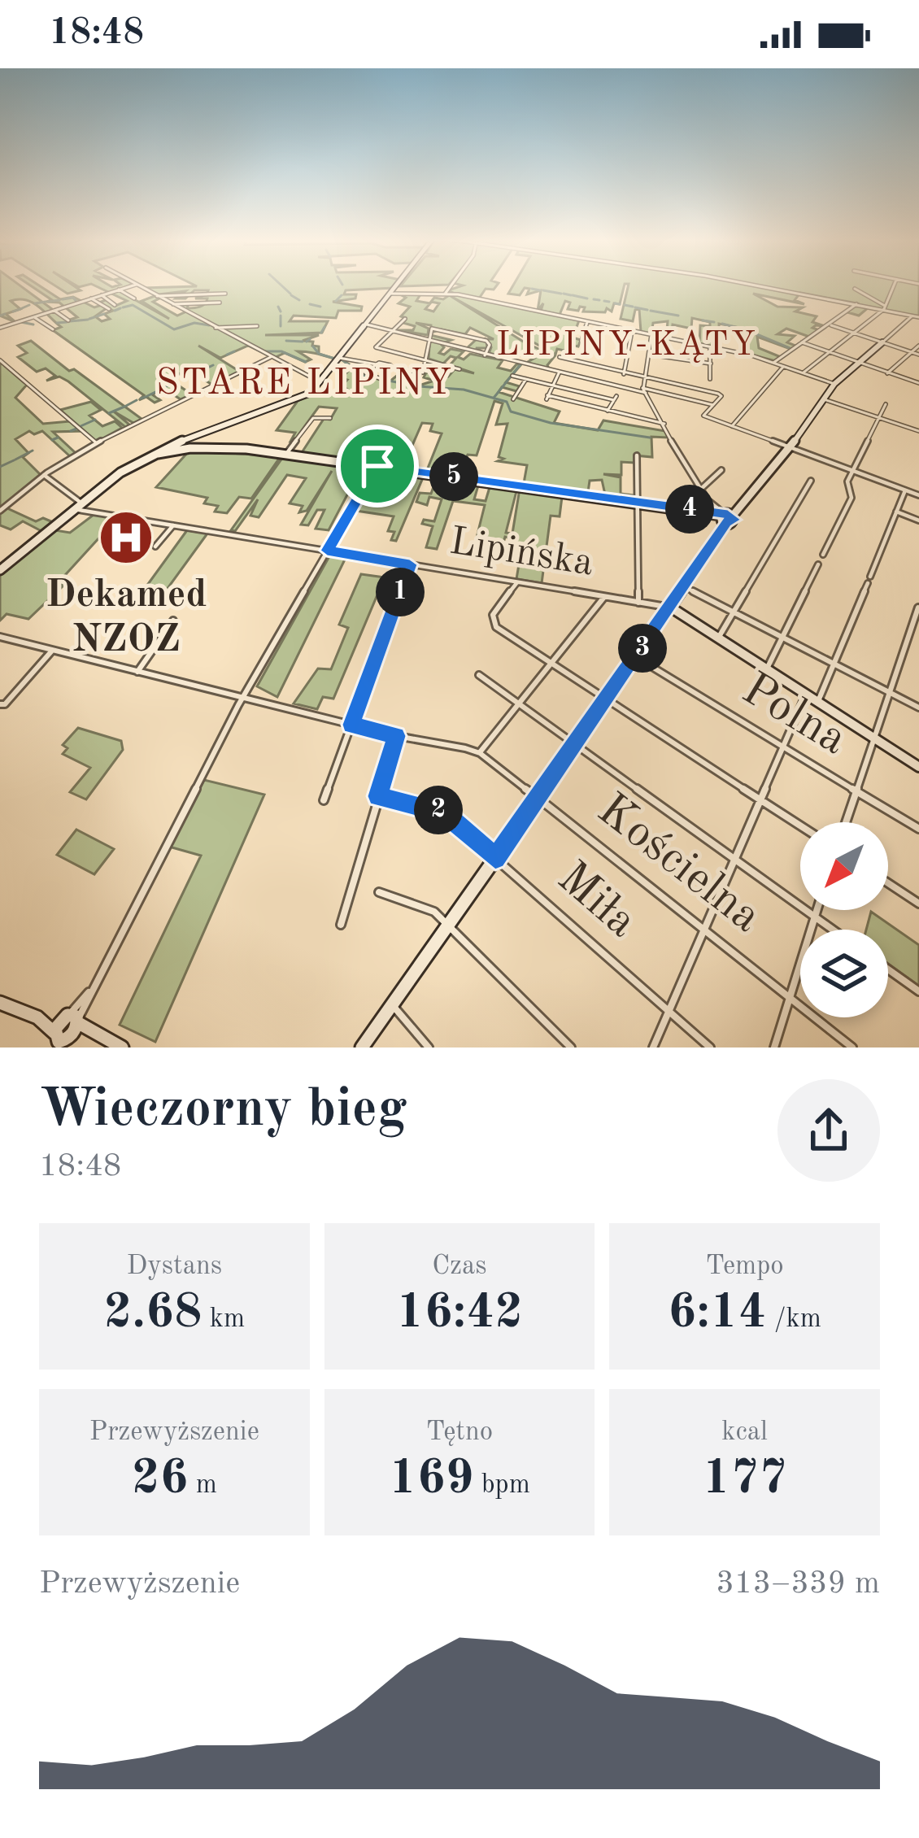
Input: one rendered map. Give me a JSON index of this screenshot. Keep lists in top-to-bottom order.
{
  "streets": {
    "street": [
      "Lipińska",
      "Polna",
      "Kościelna",
      "Miła"
    ]
  },
  "districts": ["LIPINY-KĄTY", "STARE LIPINY"],
  "places": {
    "hospital": ["Dekamed NZOZ"]
  },
  "north": "bottom left",
  "page": {
    "status": "18:48",
    "pins": [
      "5",
      "4",
      "1",
      "3",
      "2"
    ],
    "heading": ["Wieczorny bieg", "18:48"],
    "stats": [
      ["Dystans", "2.68 km"],
      ["Czas", "16:42"],
      ["Tempo", "6:14 /km"],
      ["Przewyższenie", "26 m"],
      ["Tętno", "169 bpm"],
      ["kcal", "177"]
    ],
    "chart": ["Przewyższenie", "313–339 m"]
  }
}
